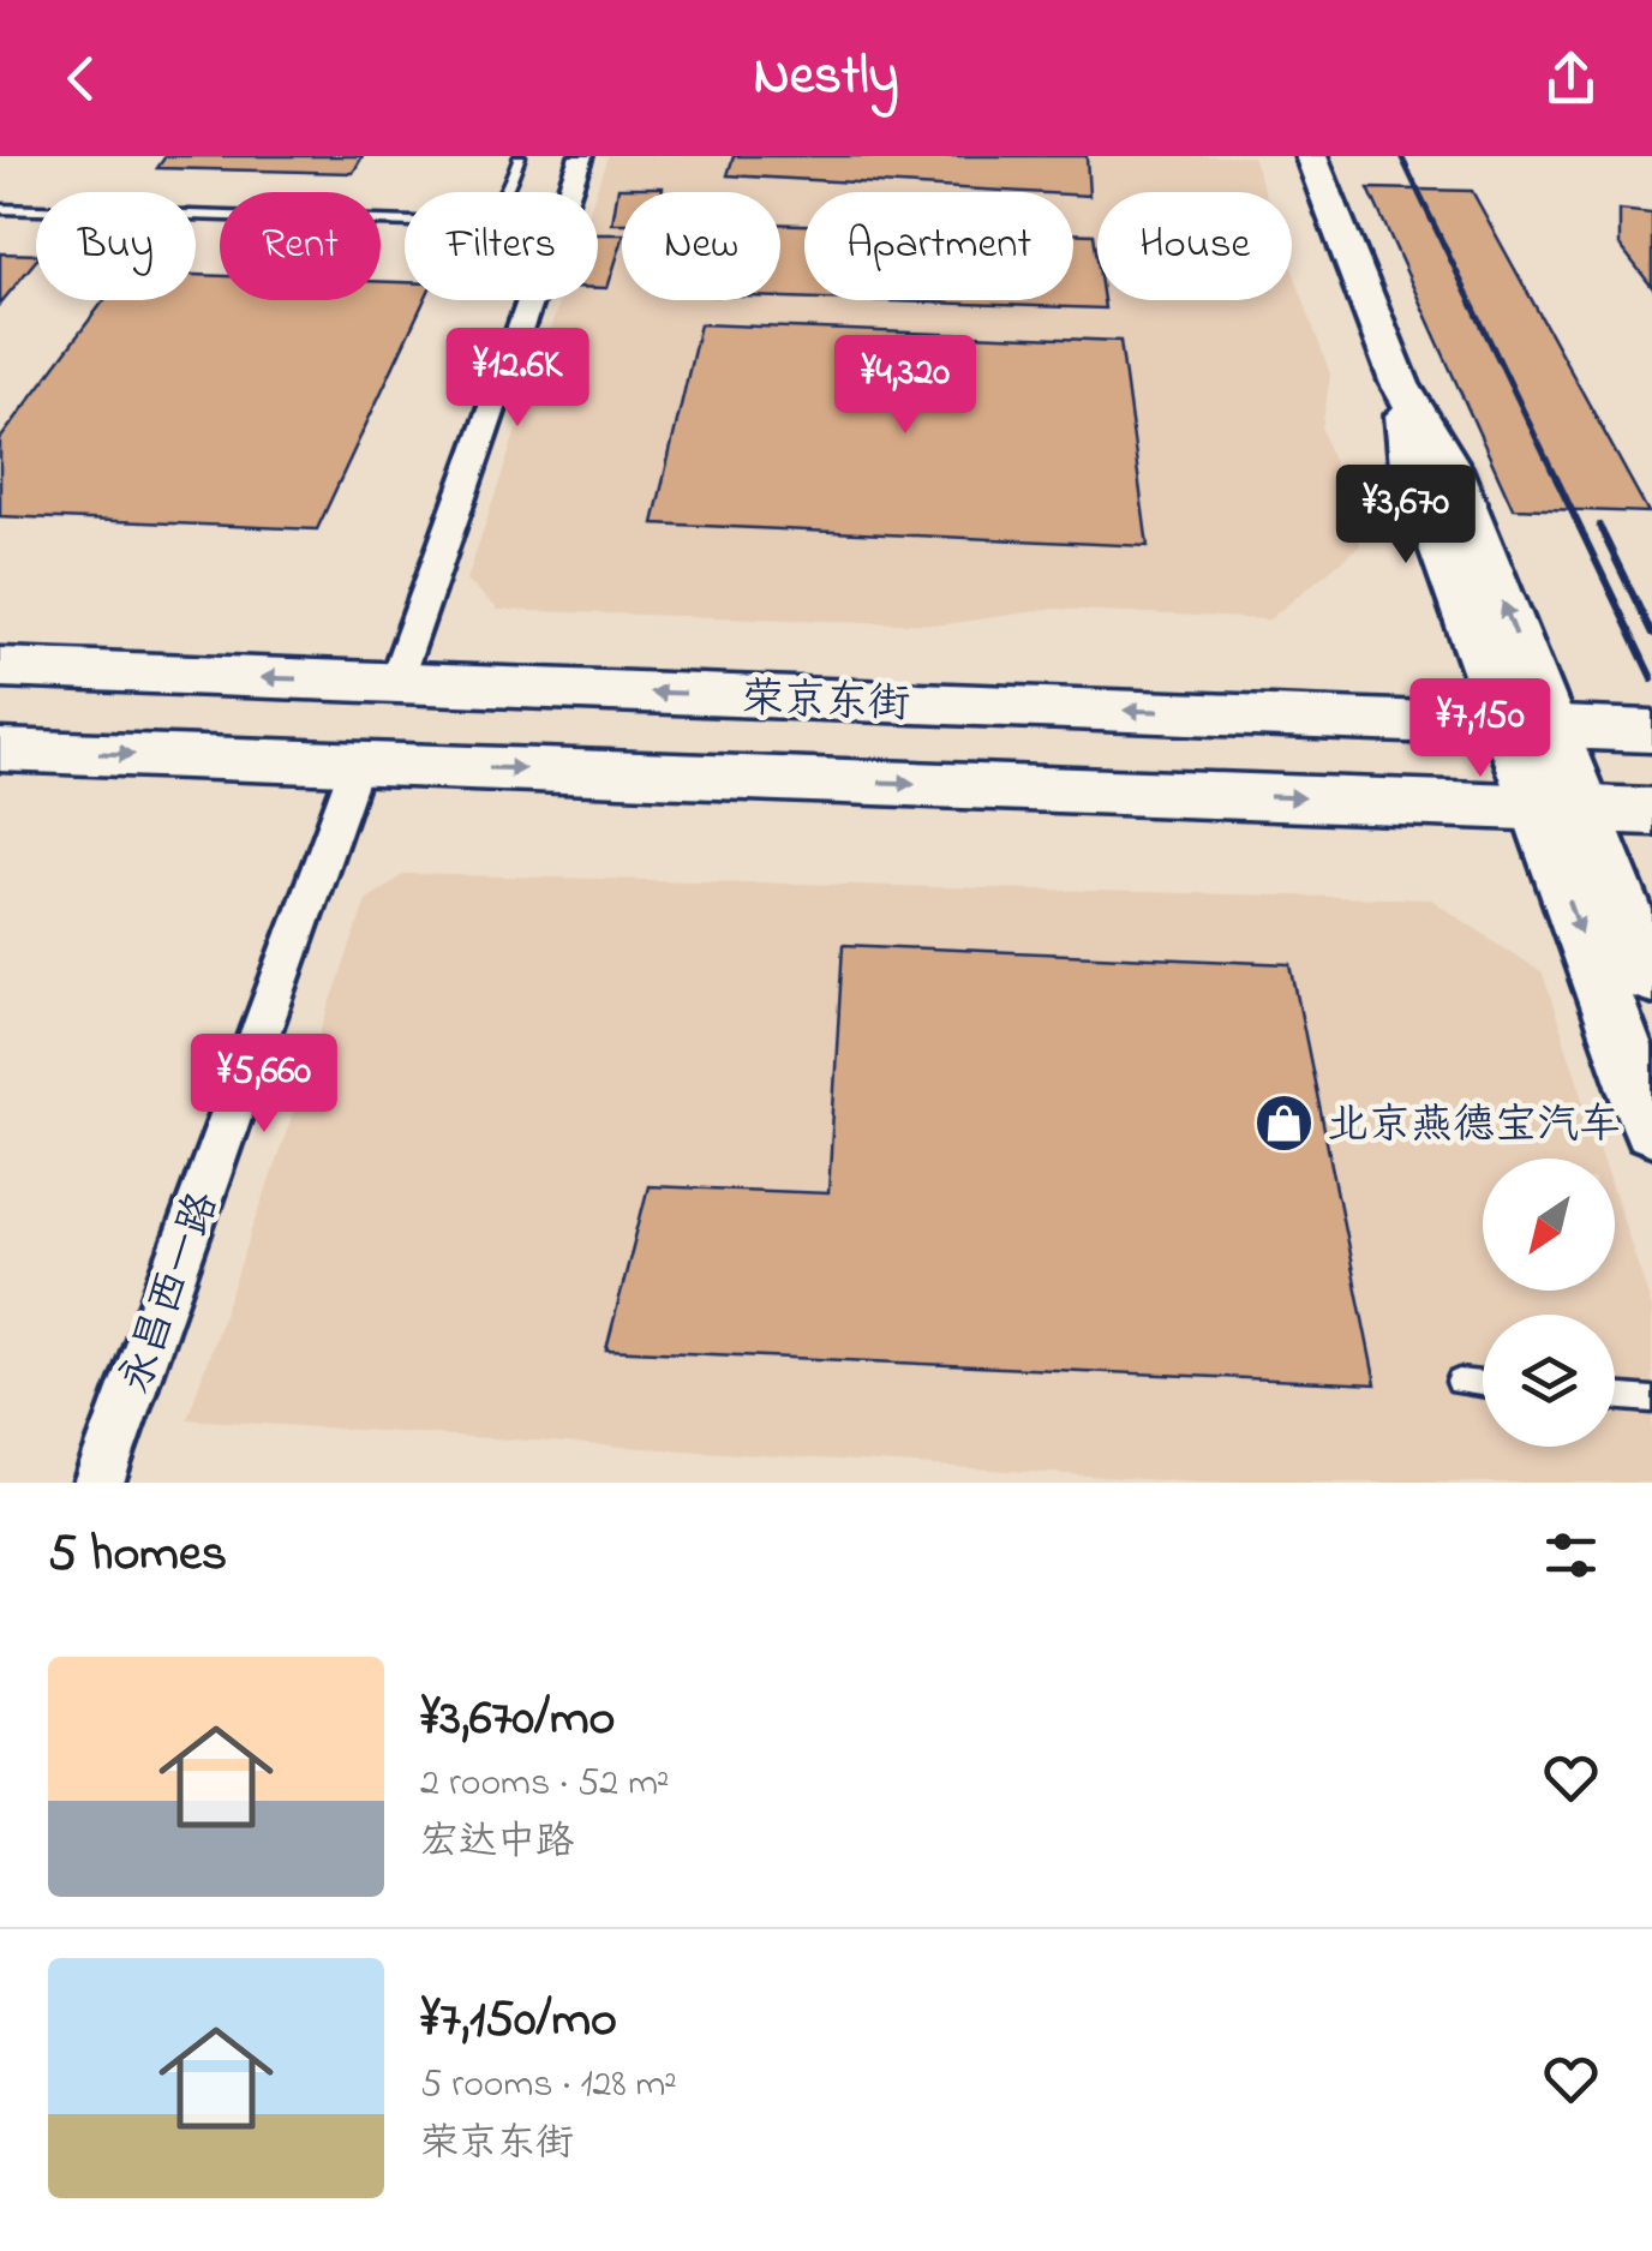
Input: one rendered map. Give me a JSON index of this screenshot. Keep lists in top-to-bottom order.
{
  "streets": {
    "main road": ["荣京东街"],
    "street": ["永昌西一路"]
  },
  "crossings": [
    ["荣京东街", "永昌西一路"]
  ],
  "places": {
    "shop": ["北京燕德宝汽车"]
  },
  "north": "bottom left",
  "page": {
    "header": "Nestly",
    "chip": [
      "Buy",
      "Rent",
      "Filters",
      "New",
      "Apartment",
      "House"
    ],
    "price": [
      "¥12.6K",
      "¥4,320",
      "¥3,670",
      "¥7,150",
      "¥5,660"
    ],
    "heading": "5 homes",
    "list": [
      {
        "name": "¥3,670/mo",
        "note": "2 rooms · 52 m² · 宏达中路"
      },
      {
        "name": "¥7,150/mo",
        "note": "5 rooms · 128 m² · 荣京东街"
      }
    ]
  }
}
